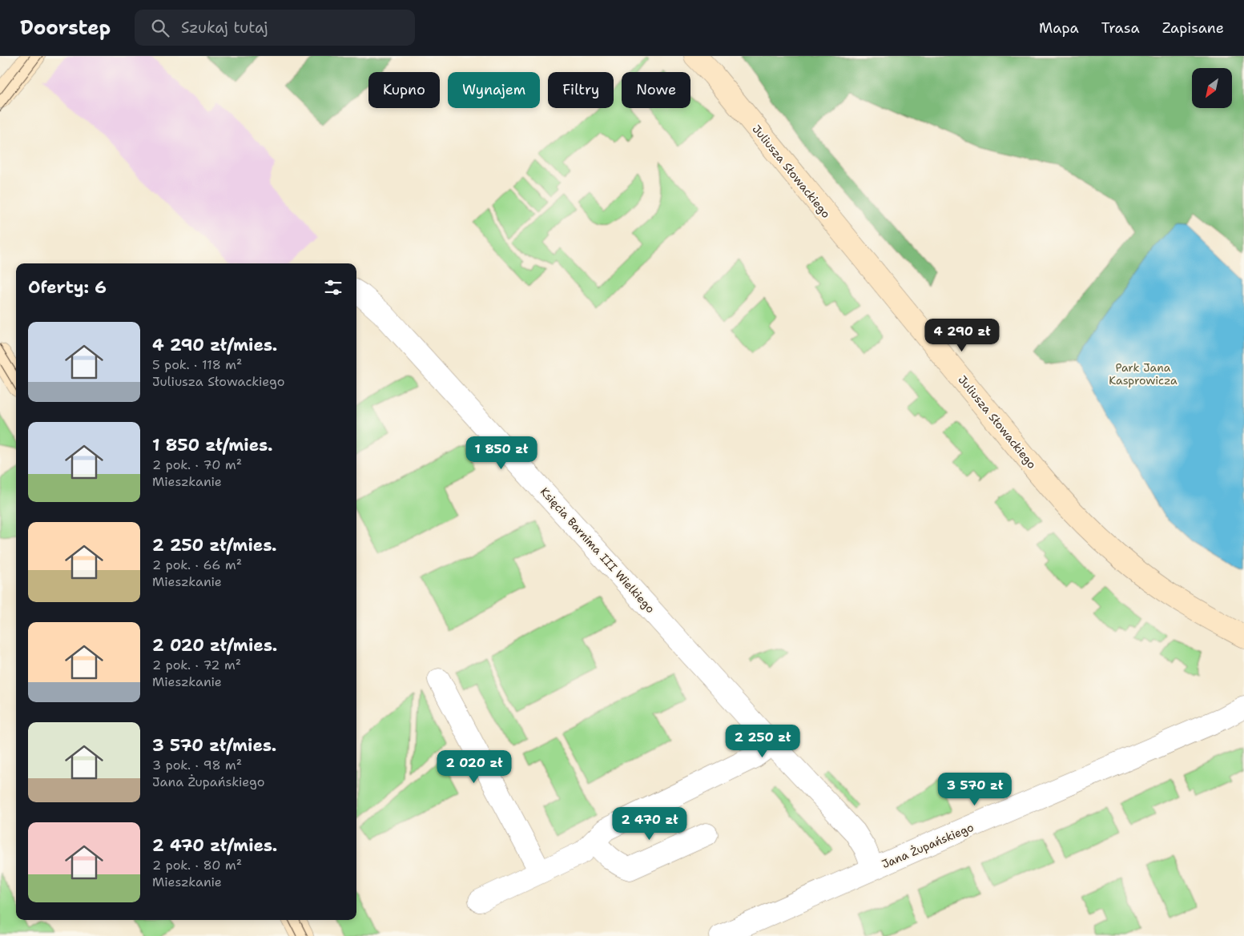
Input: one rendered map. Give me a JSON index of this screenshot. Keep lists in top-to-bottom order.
{
  "streets": {
    "street": ["Juliusza Słowackiego", "Księcia Barnima III Wielkiego", "Jana Żupańskiego"]
  },
  "crossings": [
    ["Księcia Barnima III Wielkiego", "Jana Żupańskiego"]
  ],
  "parks": ["Park Jana Kasprowicza"],
  "north": "bottom left",
  "page": {
    "header": "Doorstep",
    "search": "Szukaj tutaj",
    "nav": ["Mapa", "Trasa", "Zapisane"],
    "chip": [
      "Kupno",
      "Wynajem",
      "Filtry",
      "Nowe"
    ],
    "heading": "Oferty: 6",
    "list": [
      {
        "name": "4 290 zł/mies.",
        "note": "5 pok. · 118 m² · Juliusza Słowackiego"
      },
      {
        "name": "1 850 zł/mies.",
        "note": "2 pok. · 70 m² · Mieszkanie"
      },
      {
        "name": "2 250 zł/mies.",
        "note": "2 pok. · 66 m² · Mieszkanie"
      },
      {
        "name": "2 020 zł/mies.",
        "note": "2 pok. · 72 m² · Mieszkanie"
      },
      {
        "name": "3 570 zł/mies.",
        "note": "3 pok. · 98 m² · Jana Żupańskiego"
      },
      {
        "name": "2 470 zł/mies.",
        "note": "2 pok. · 80 m² · Mieszkanie"
      }
    ],
    "price": [
      "4 290 zł",
      "1 850 zł",
      "2 250 zł",
      "2 020 zł",
      "3 570 zł",
      "2 470 zł"
    ]
  }
}
